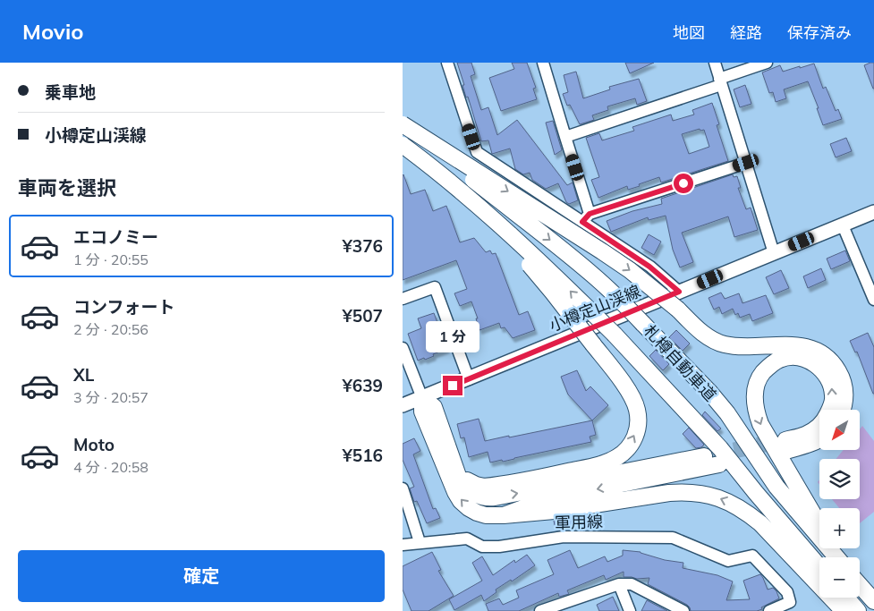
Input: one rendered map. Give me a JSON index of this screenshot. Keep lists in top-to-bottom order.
{
  "streets": {
    "highway": ["札樽自動車道"],
    "main road": ["小樽定山渓線"],
    "street": ["軍用線"]
  },
  "north": "bottom left",
  "page": {
    "header": "Movio",
    "nav": ["地図", "経路", "保存済み"],
    "banner": ["乗車地", "小樽定山渓線"],
    "heading": "車両を選択",
    "list": [
      {
        "name": "エコノミー",
        "note": "1 分 · 20:55",
        "value": "¥376"
      },
      {
        "name": "コンフォート",
        "note": "2 分 · 20:56",
        "value": "¥507"
      },
      {
        "name": "XL",
        "note": "3 分 · 20:57",
        "value": "¥639"
      },
      {
        "name": "Moto",
        "note": "4 分 · 20:58",
        "value": "¥516"
      }
    ],
    "bubble": "1 分",
    "map_buttons": ["+", "−"],
    "buttons": "確定"
  }
}
